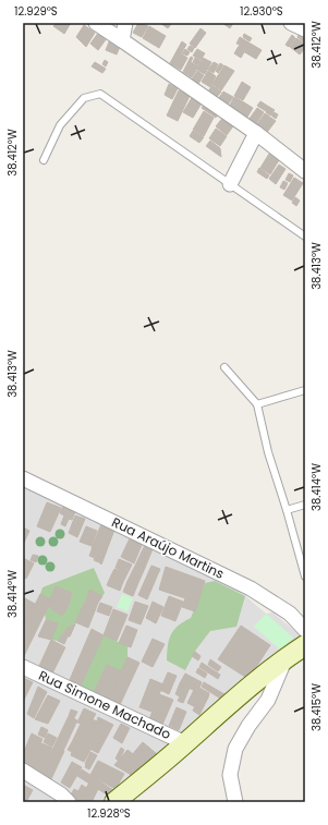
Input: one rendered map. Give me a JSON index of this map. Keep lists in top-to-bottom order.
{
  "streets": {
    "street": ["Rua Araújo Martins", "Rua Simone Machado"]
  },
  "coordinates": [
    "12.929°S",
    "12.930°S",
    "38.412°W",
    "38.413°W",
    "38.414°W",
    "38.415°W",
    "12.928°S"
  ]
}
